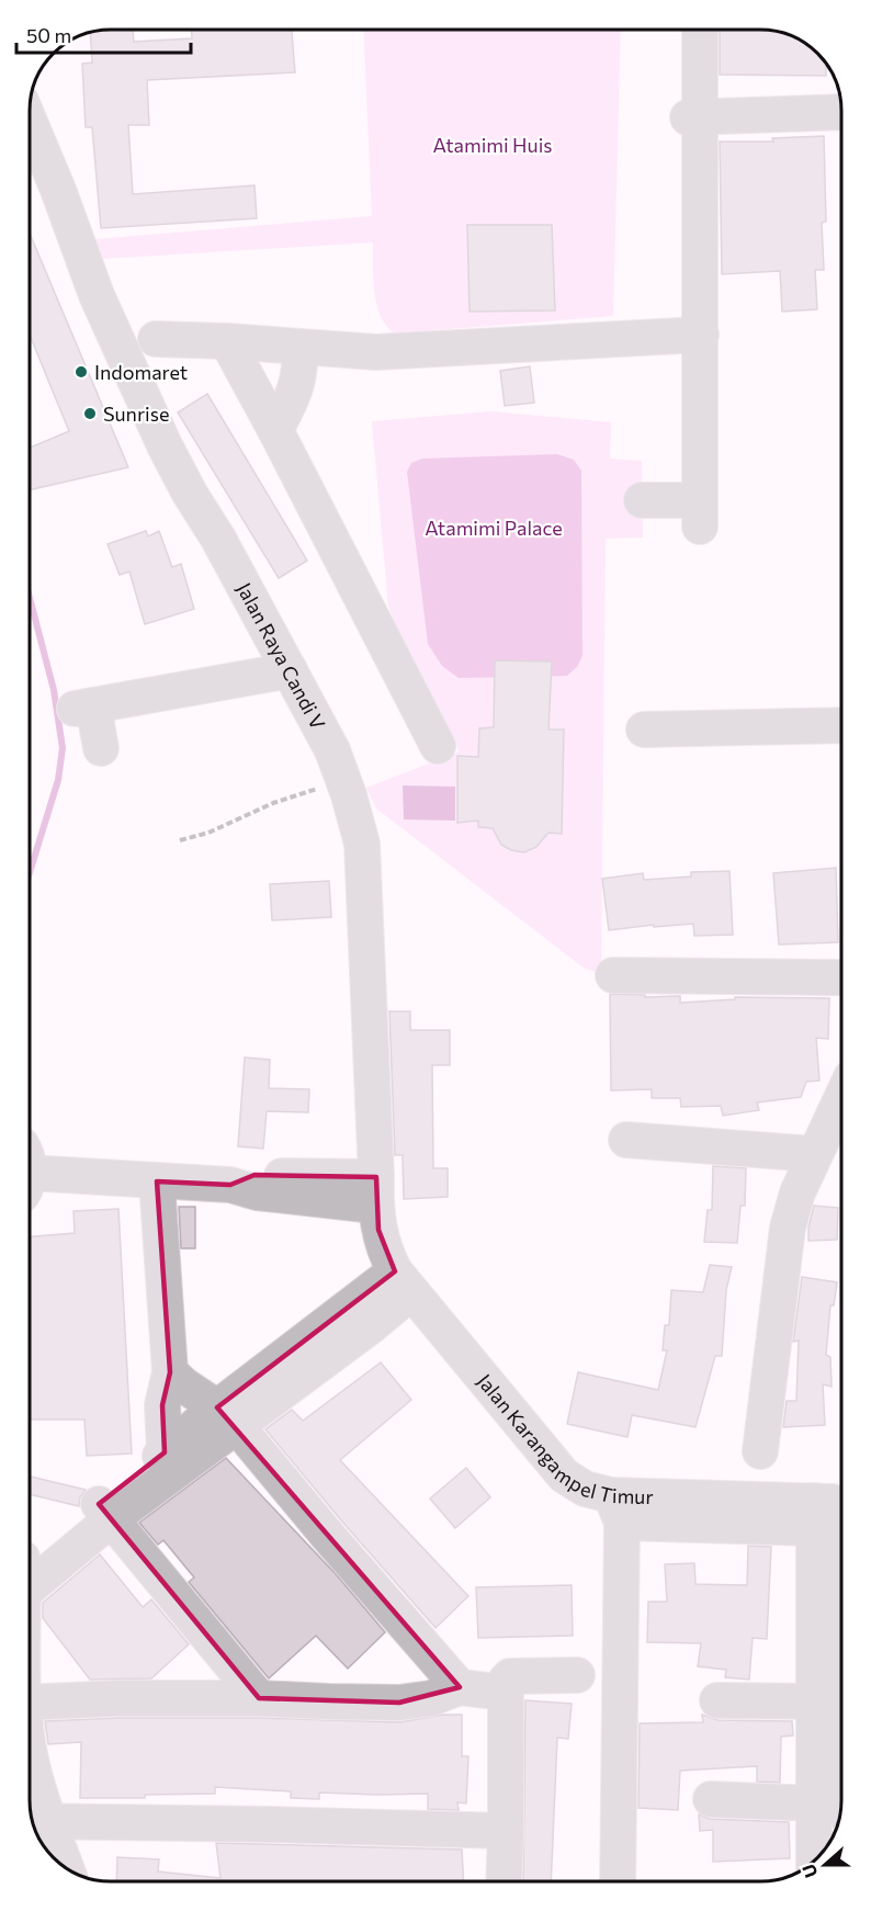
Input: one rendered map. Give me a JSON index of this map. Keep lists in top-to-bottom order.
{
  "streets": {
    "street": ["Jalan Raya Candi V", "Jalan Karangampel Timur"]
  },
  "crossings": [
    ["Jalan Raya Candi V", "Jalan Karangampel Timur"]
  ],
  "parks": ["Atamimi Huis", "Atamimi Palace"],
  "places": ["Indomaret", "Sunrise"],
  "scale_bar": "50 m",
  "north": "left"
}
